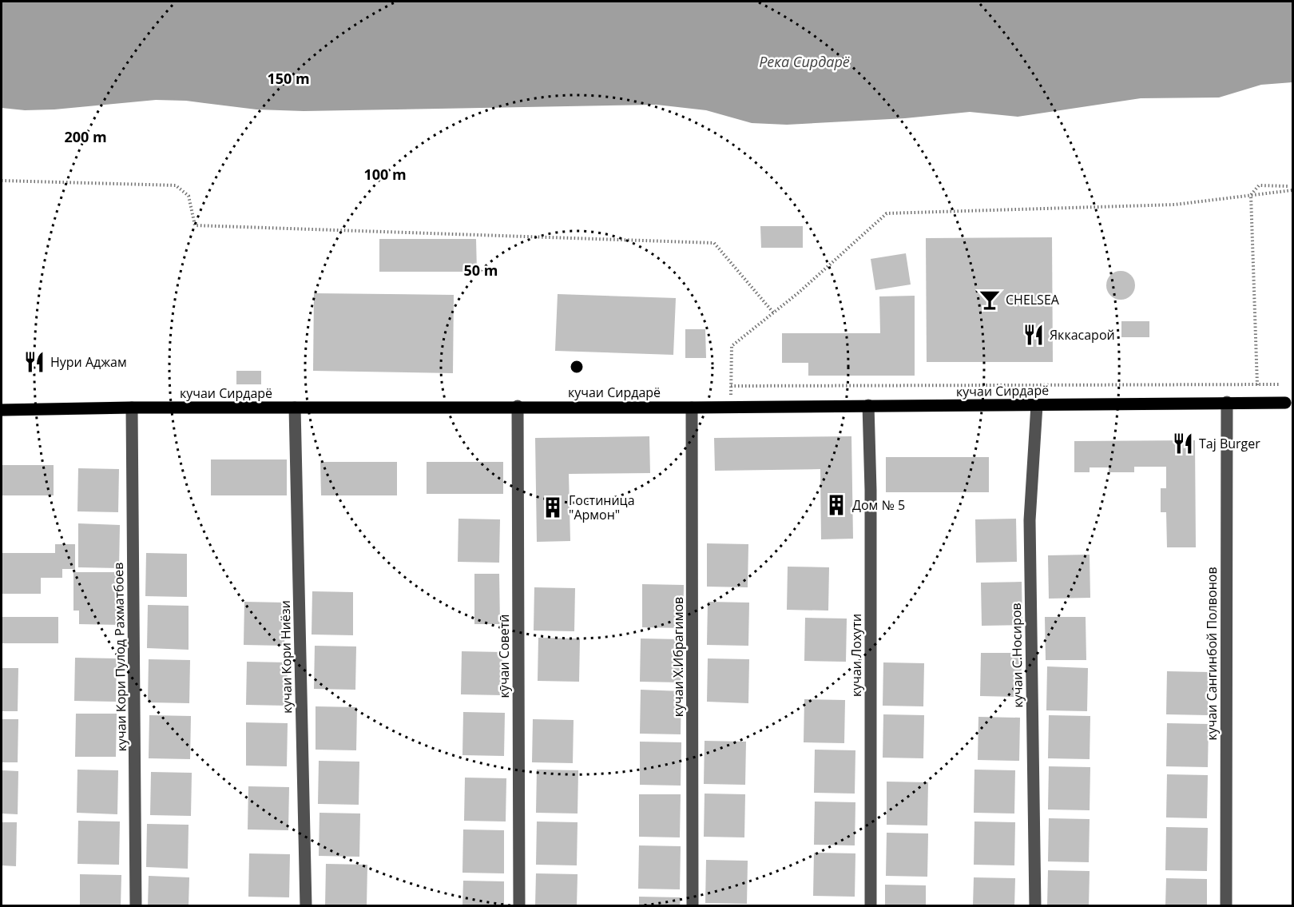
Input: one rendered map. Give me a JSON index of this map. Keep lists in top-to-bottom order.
{
  "streets": {
    "main road": ["кучаи Сирдарё"],
    "street": [
      "кучаи Сангинбой Полвонов",
      "кучаи Лохути",
      "кучаи С.Носиров",
      "кӯчаи Советӣ",
      "кучаи Кори Пулод Рахматбоев",
      "кучаи Кори Ниёзи",
      "кучаи Х.Ибрагимов"
    ]
  },
  "crossings": [
    ["кучаи Сирдарё", "кучаи Сангинбой Полвонов"],
    ["кучаи Сирдарё", "кучаи Лохути"],
    ["кучаи Сирдарё", "кучаи С.Носиров"],
    ["кучаи Сирдарё", "кӯчаи Советӣ"],
    ["кучаи Сирдарё", "кучаи Кори Пулод Рахматбоев"],
    ["кучаи Сирдарё", "кучаи Кори Ниёзи"],
    ["кучаи Сирдарё", "кучаи Х.Ибрагимов"]
  ],
  "water": ["Река Сирдарё"],
  "places": {
    "bar": ["CHELSEA"],
    "restaurant": ["Яккасарой", "Нури Аджам", "Taj Burger"],
    "building": ["Дом № 5", "Гостиница \"Армон\""]
  },
  "rings": [
    "150 m",
    "200 m",
    "100 m",
    "50 m"
  ]
}
